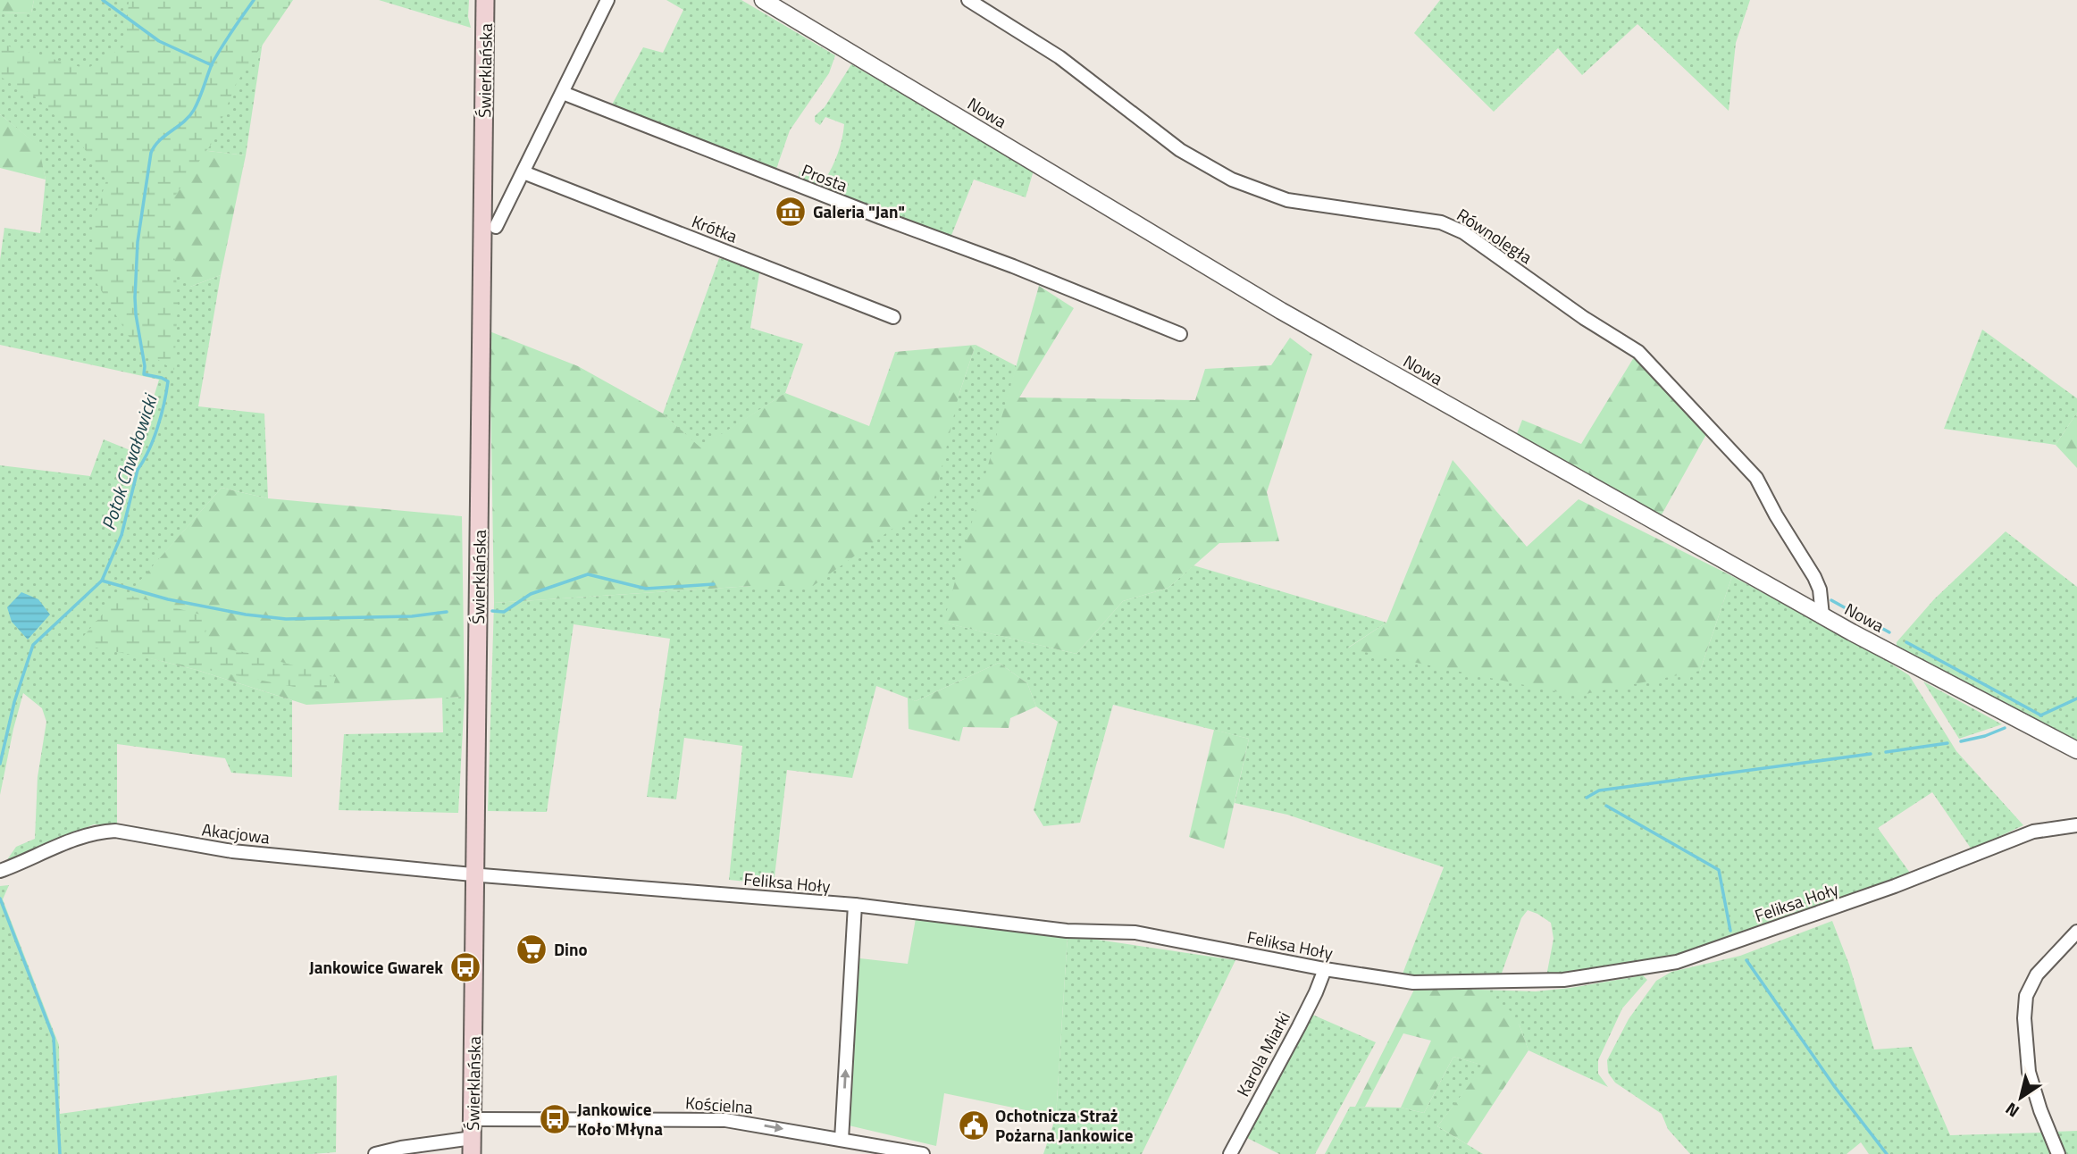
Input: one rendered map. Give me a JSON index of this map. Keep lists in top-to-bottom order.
{
  "streets": {
    "main road": ["Świerklańska"],
    "street": [
      "Nowa",
      "Prosta",
      "Krótka",
      "Równoległa",
      "Akacjowa",
      "Feliksa Hoły",
      "Karola Miarki",
      "Kościelna"
    ]
  },
  "crossings": [
    ["Świerklańska", "Akacjowa"],
    ["Świerklańska", "Feliksa Hoły"],
    ["Świerklańska", "Kościelna"],
    ["Nowa", "Równoległa"],
    ["Akacjowa", "Feliksa Hoły"],
    ["Feliksa Hoły", "Karola Miarki"]
  ],
  "one_way": ["Kościelna"],
  "water": ["Potok Chwałowicki"],
  "places": {
    "museum": ["Galeria \"Jan\""],
    "supermarket": ["Dino"],
    "bus stop": ["Jankowice Gwarek", "Jankowice Koło Młyna"],
    "public building": ["Ochotnicza Straż Pożarna Jankowice"]
  },
  "north": "bottom left"
}
